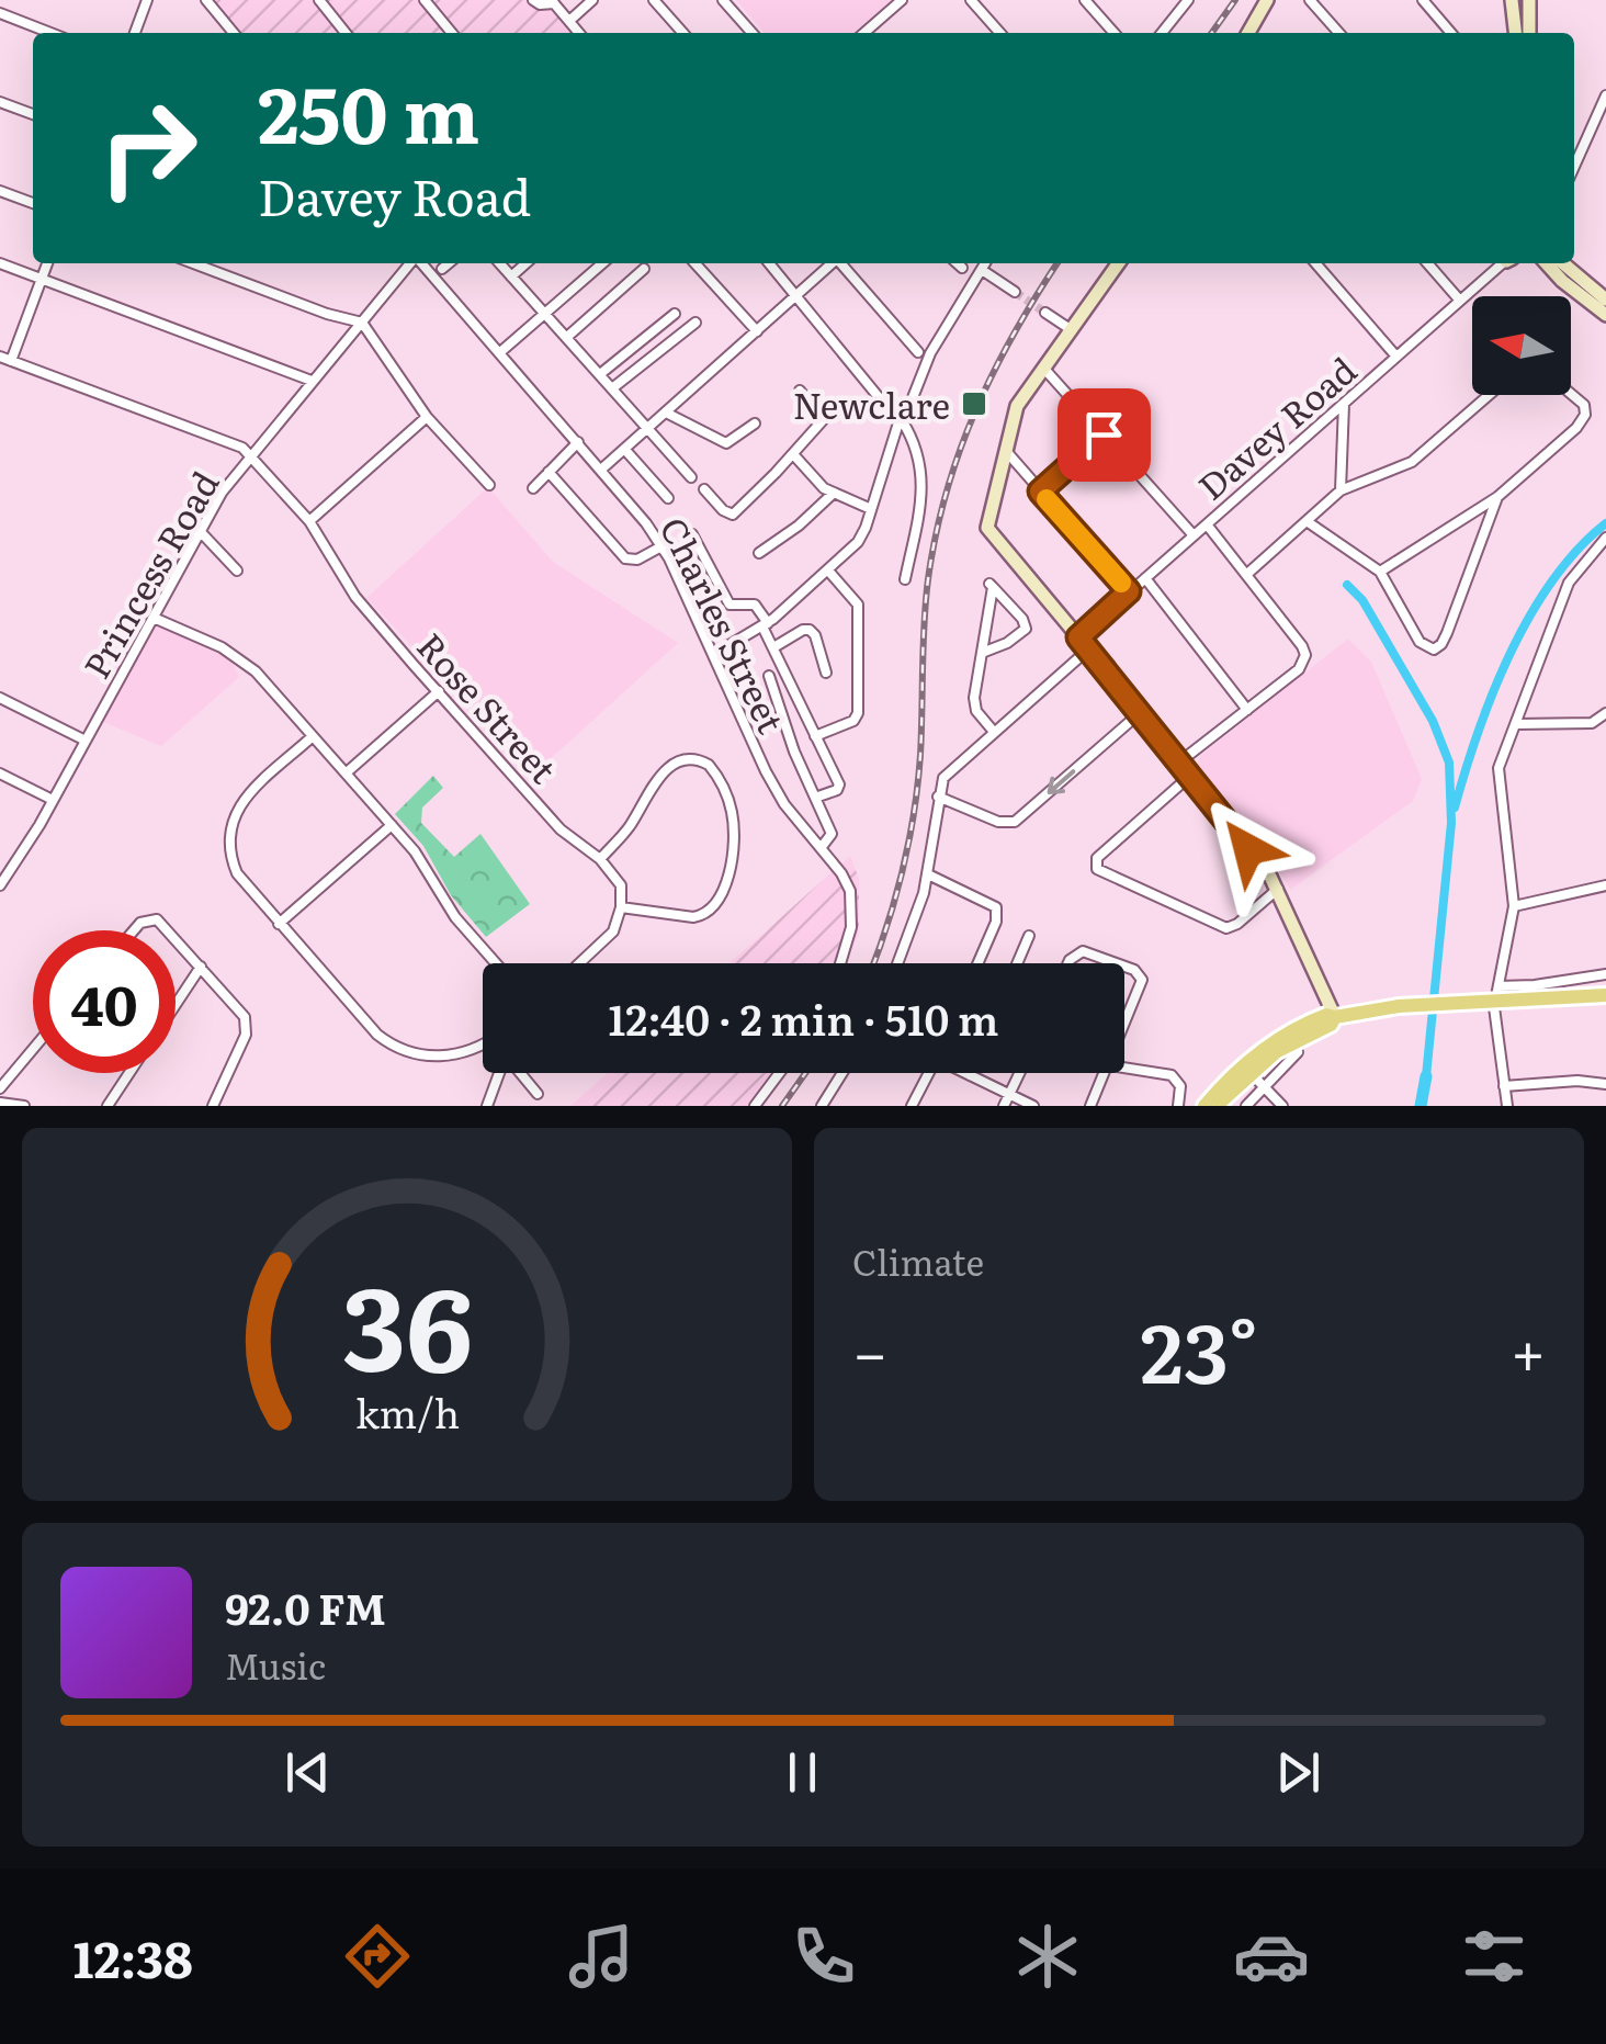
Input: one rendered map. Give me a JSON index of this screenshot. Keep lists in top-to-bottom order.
{
  "streets": {
    "street": [
      "Davey Road",
      "Princess Road",
      "Charles Street",
      "Rose Street"
    ]
  },
  "crossings": [
    ["Princess Road", "Rose Street"]
  ],
  "places": {
    "transit": ["Newclare"]
  },
  "north": "left",
  "page": {
    "turn": ["250 m", "Davey Road"],
    "limit": "40",
    "trip": "12:40 · 2 min · 510 m",
    "tile": "Climate",
    "heat": ["−", "23°", "+"],
    "song": ["92.0 FM", "Music"],
    "tabs": "12:38",
    "gauge": ["36", "km/h"]
  }
}
